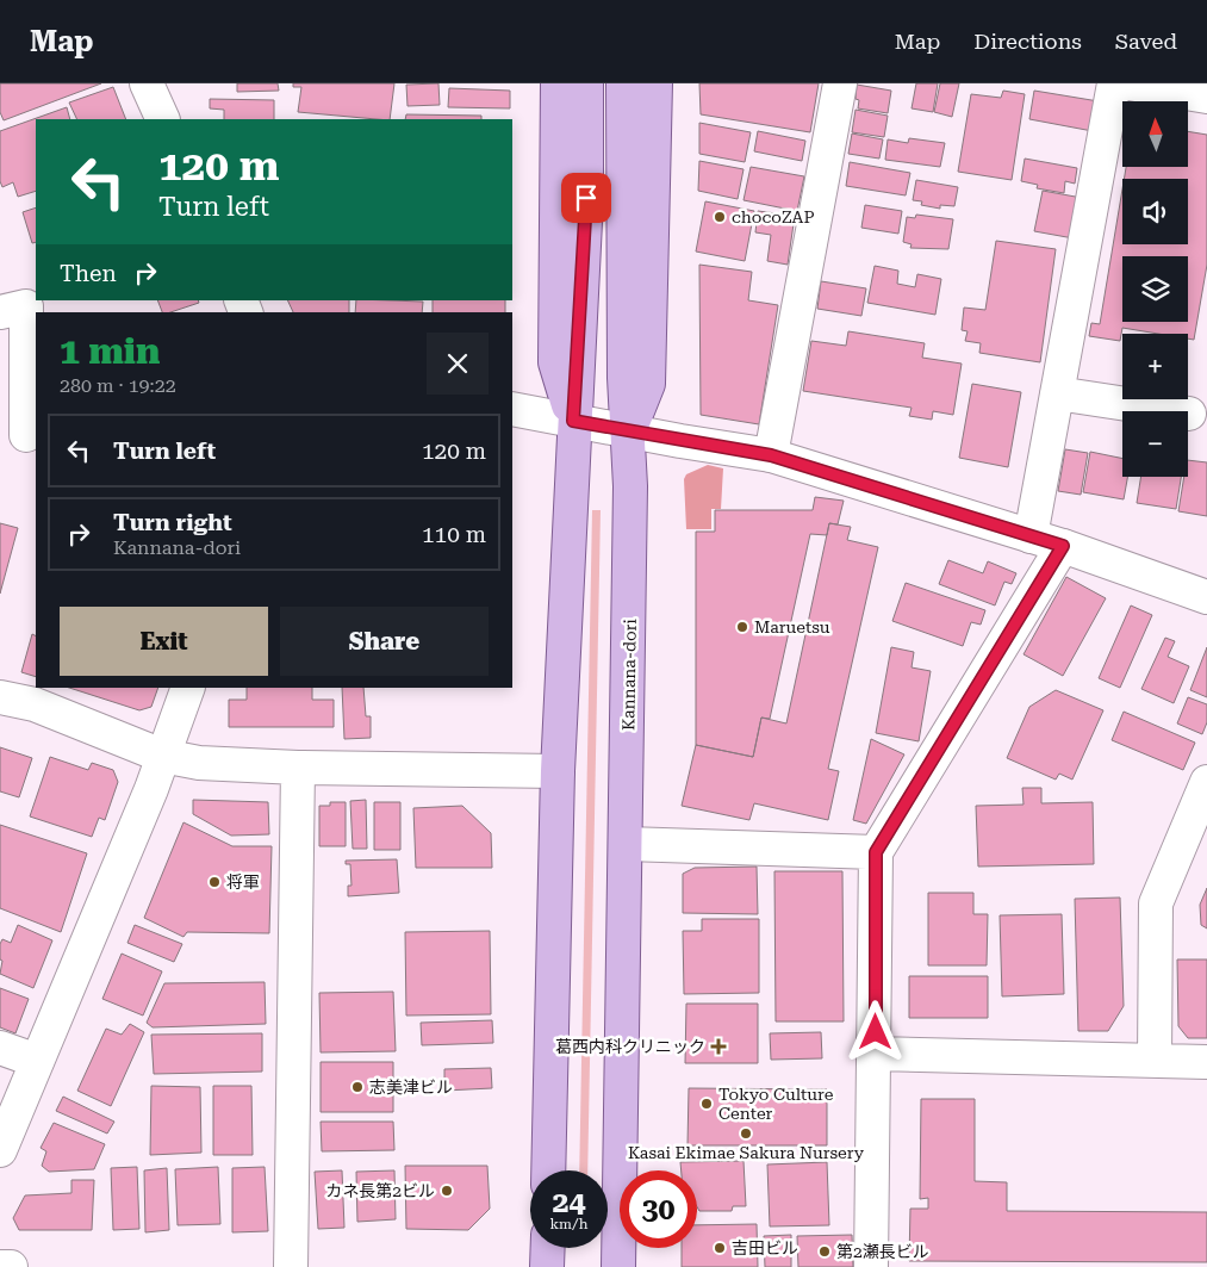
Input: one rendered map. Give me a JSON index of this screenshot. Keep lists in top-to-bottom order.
{
  "streets": {
    "main road": ["Kannana-dori"]
  },
  "places": {
    "other": [
      "chocoZAP",
      "Maruetsu",
      "将軍",
      "志美津ビル",
      "Tokyo Culture Center",
      "Kasai Ekimae Sakura Nursery",
      "カネ長第2ビル",
      "吉田ビル",
      "第2瀬長ビル"
    ],
    "health": ["葛西内科クリニック"]
  },
  "north": "top",
  "page": {
    "header": "Map",
    "nav": ["Map", "Directions", "Saved"],
    "map_buttons": ["+", "−"],
    "turn": ["120 m", "Turn left"],
    "then": "Then",
    "heading": ["1 min", "280 m · 19:22"],
    "list": [
      {
        "name": "Turn left",
        "value": "120 m"
      },
      {
        "name": "Turn right",
        "note": "Kannana-dori",
        "value": "110 m"
      }
    ],
    "buttons": ["Exit", "Share"],
    "speed": "24 km/h",
    "limit": "30"
  }
}
